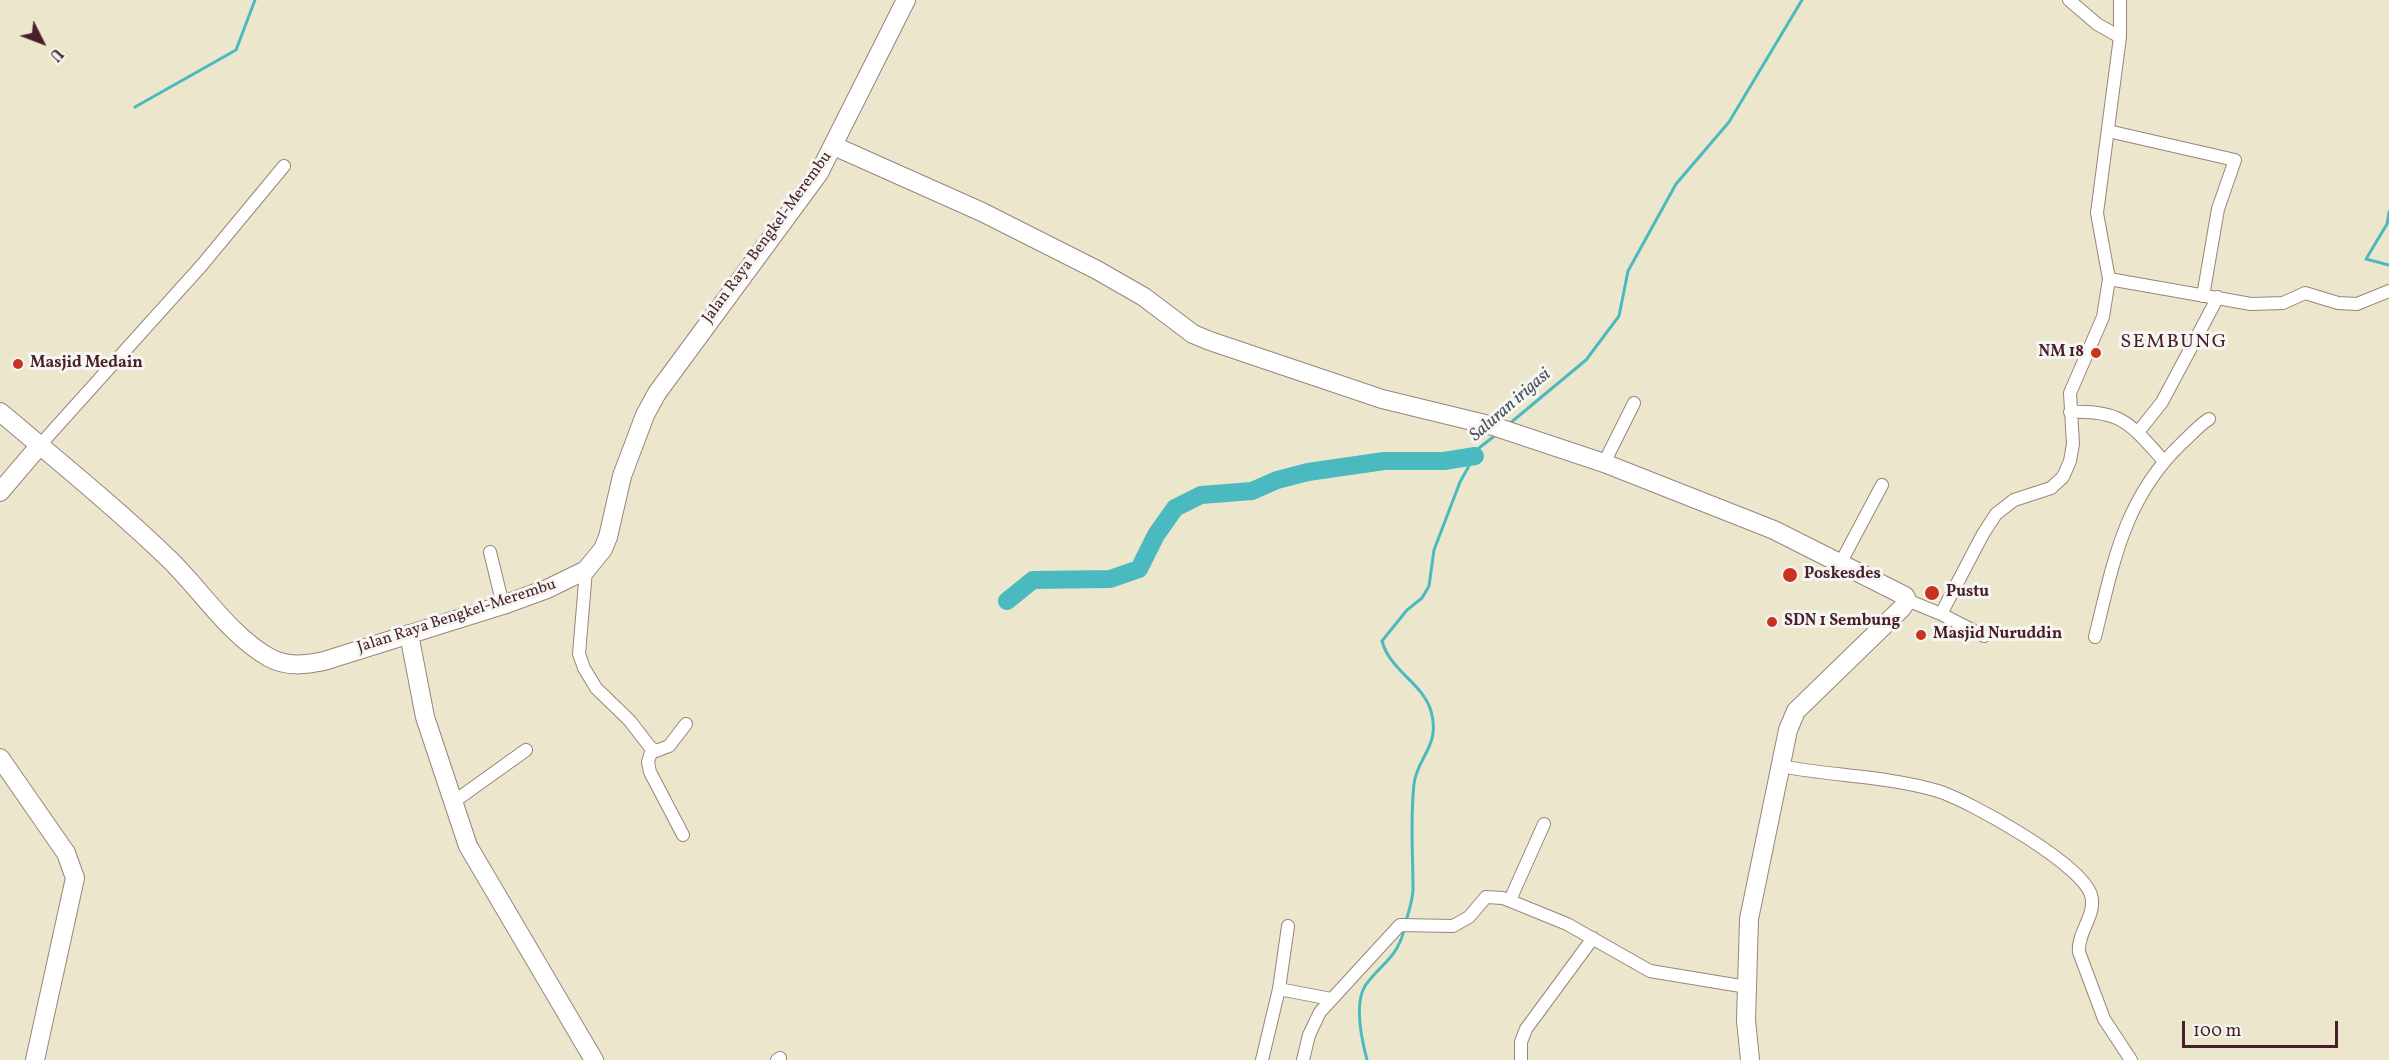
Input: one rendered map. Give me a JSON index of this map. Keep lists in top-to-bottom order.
{
  "streets": {
    "street": ["Jalan Raya Bengkel-Merembu"]
  },
  "districts": ["SEMBUNG"],
  "water": ["Saluran irigasi"],
  "places": [
    "NM 18",
    "Masjid Medain",
    "Poskesdes",
    "Pustu",
    "SDN 1 Sembung",
    "Masjid Nuruddin"
  ],
  "scale_bar": "100 m",
  "north": "bottom right"
}
